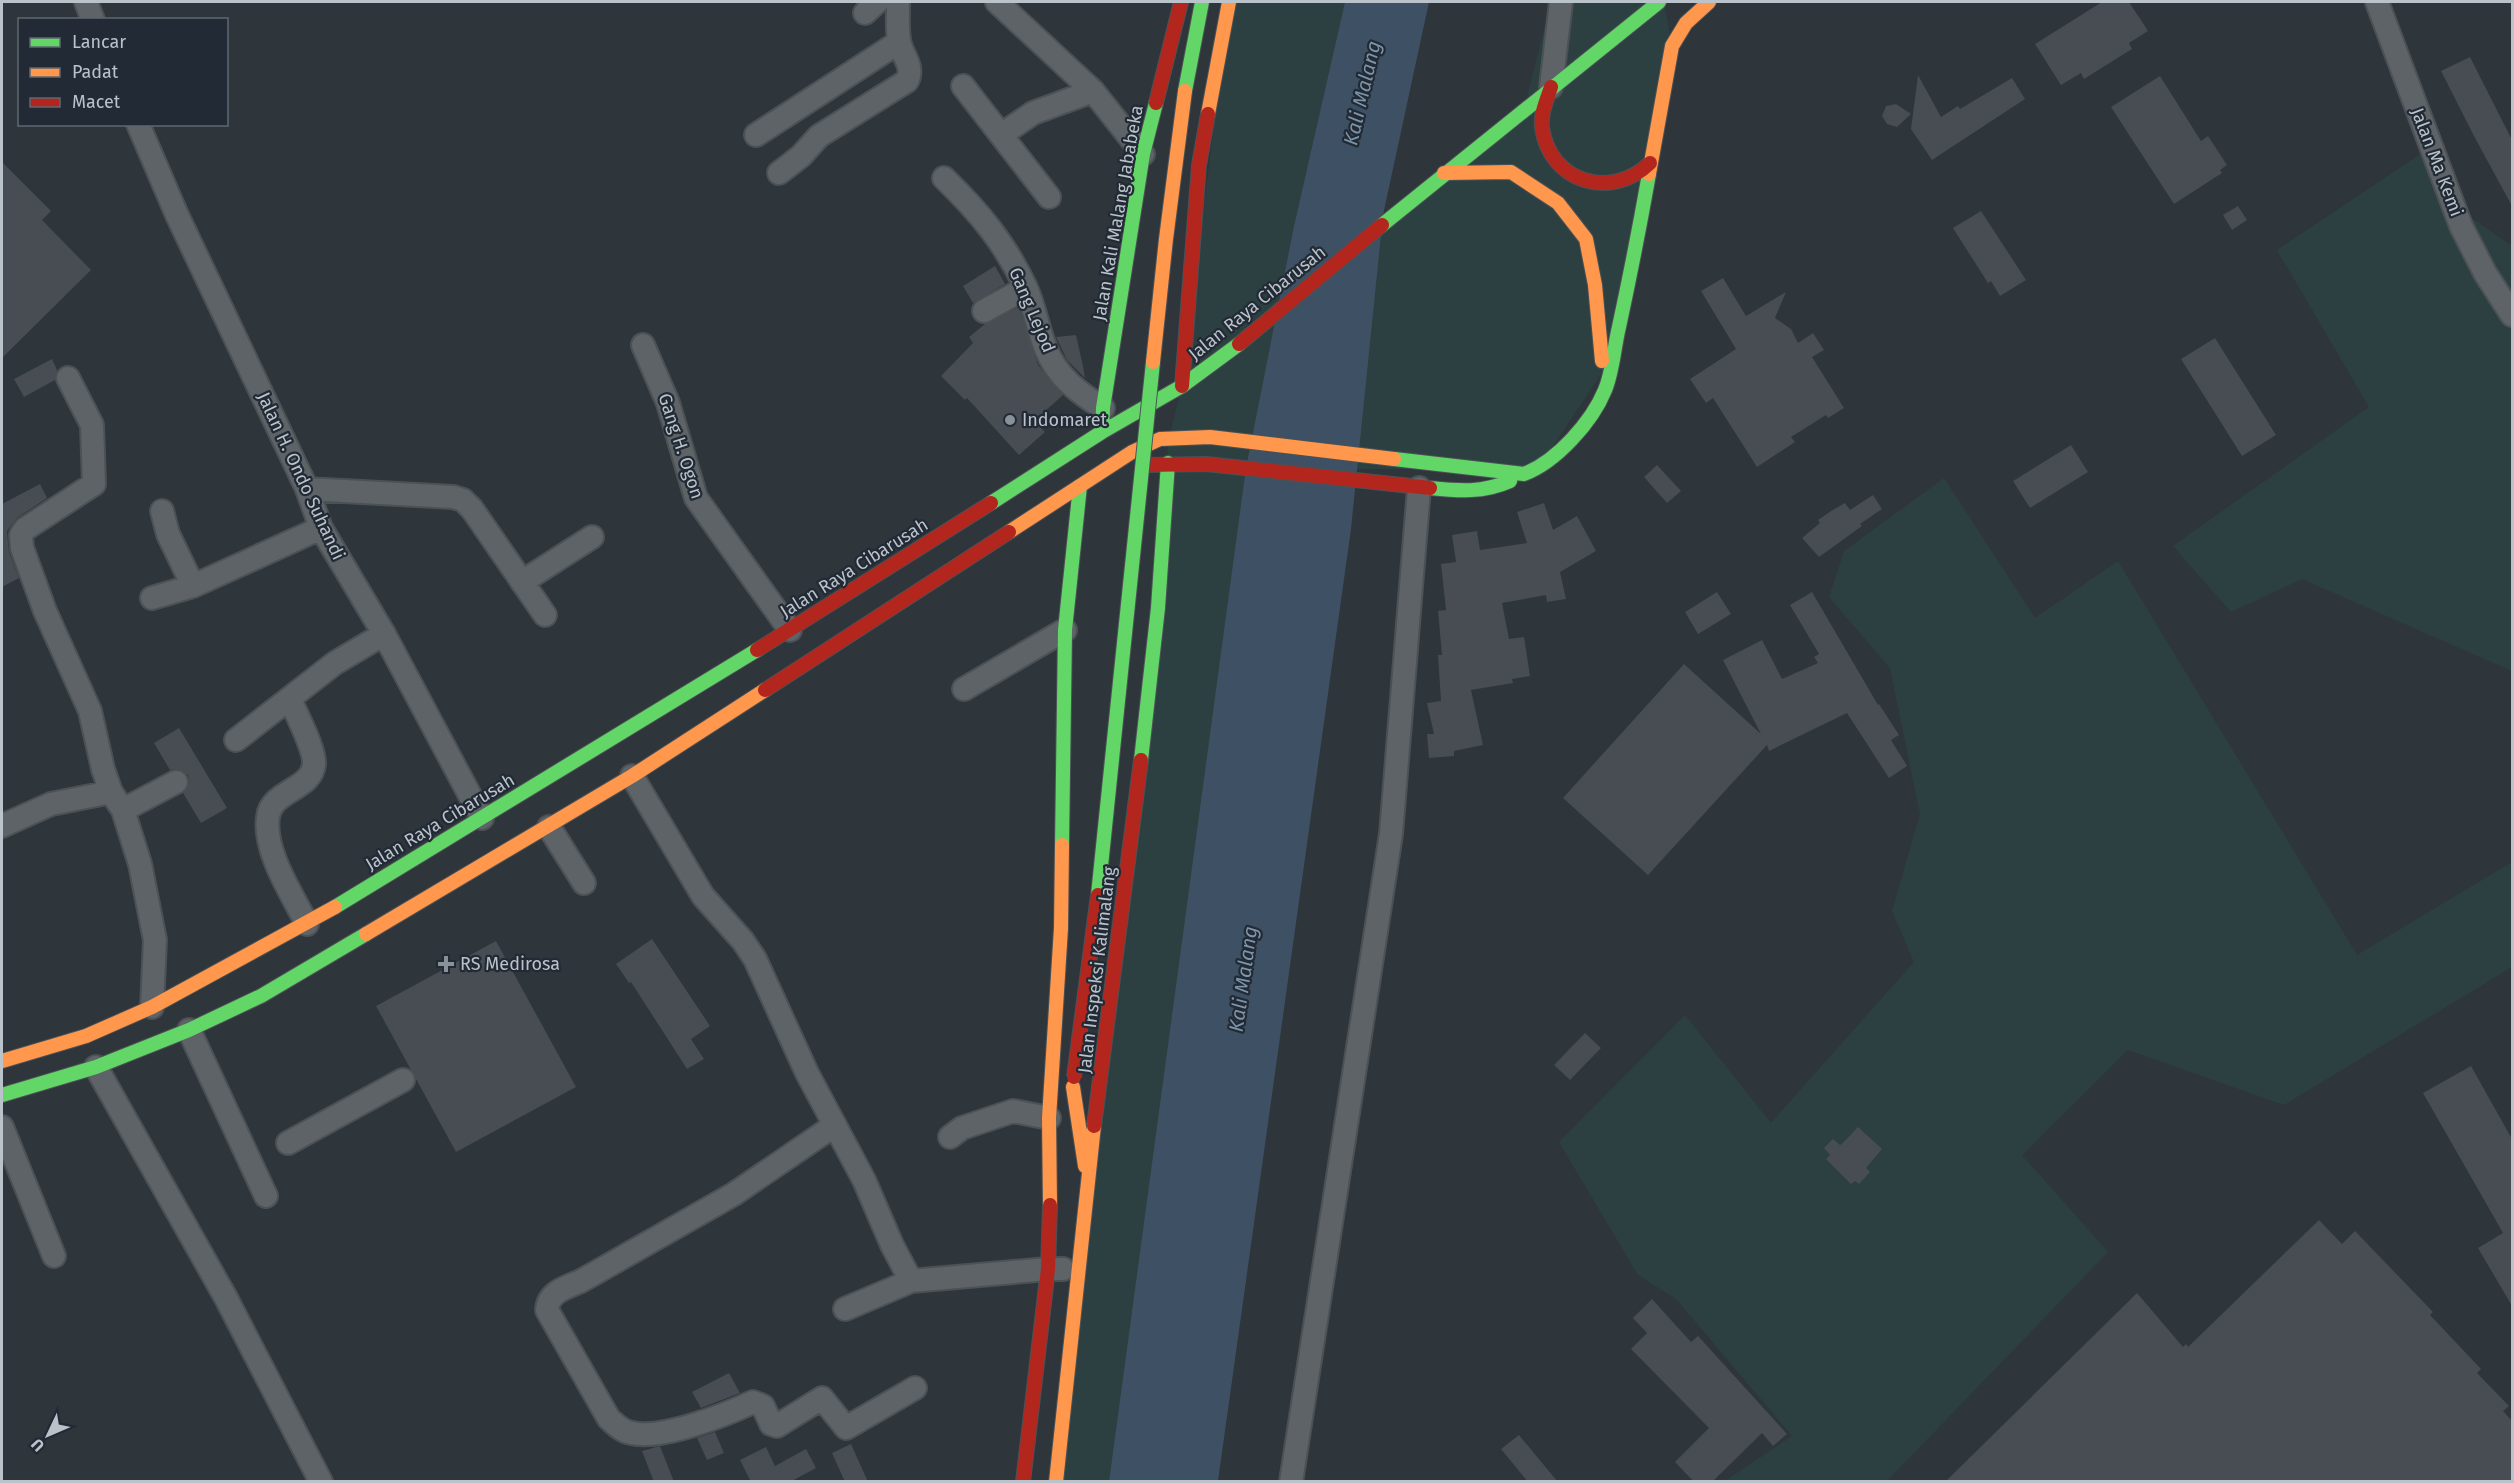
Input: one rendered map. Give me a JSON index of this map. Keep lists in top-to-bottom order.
{
  "streets": {
    "main road": ["Jalan Kali Malang Jababeka", "Jalan Raya Cibarusah", "Jalan Inspeksi Kalimalang"],
    "street": [
      "Jalan Ma Kemi",
      "Gang Lejod",
      "Gang H. Ogon",
      "Jalan H. Ondo Suhandi"
    ]
  },
  "crossings": [
    ["Jalan Kali Malang Jababeka", "Jalan Raya Cibarusah"],
    ["Jalan Kali Malang Jababeka", "Gang Lejod"],
    ["Jalan Raya Cibarusah", "Gang H. Ogon"],
    ["Jalan Raya Cibarusah", "Jalan H. Ondo Suhandi"]
  ],
  "water": ["Kali Malang"],
  "places": {
    "other": ["Indomaret"],
    "health": ["RS Medirosa"]
  },
  "legend": ["Lancar", "Padat", "Macet"],
  "north": "bottom left"
}
